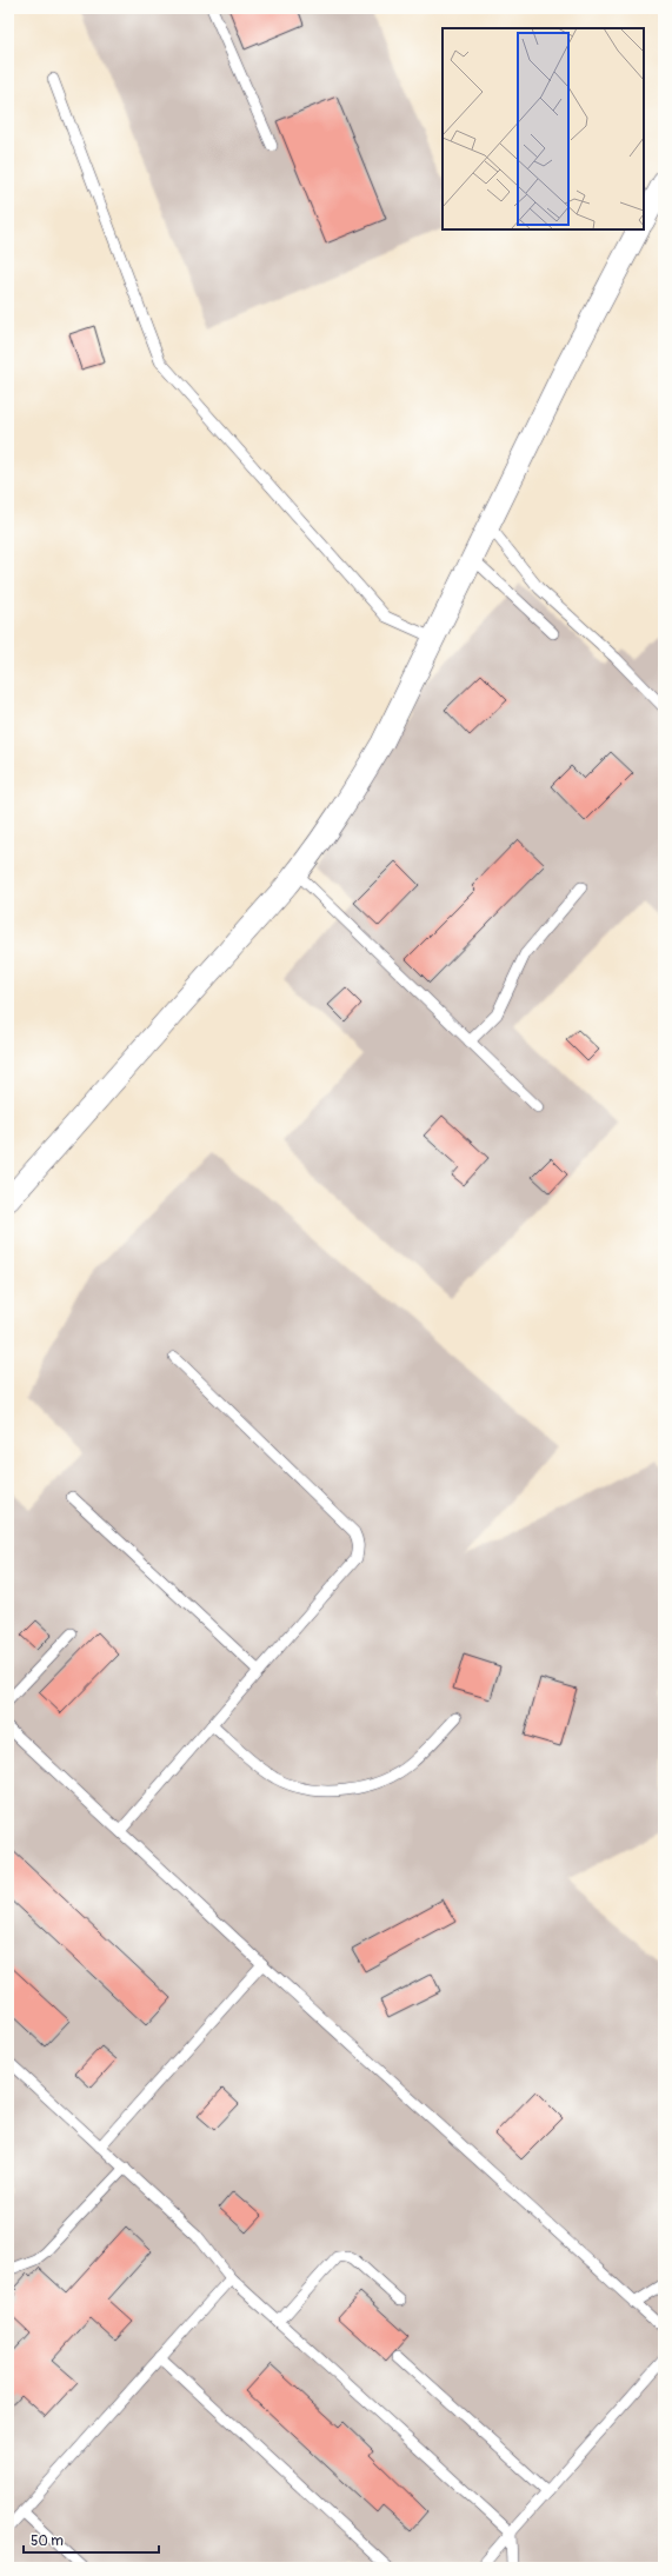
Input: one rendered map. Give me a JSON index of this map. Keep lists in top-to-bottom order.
{
  "scale_bar": "50 m"
}
